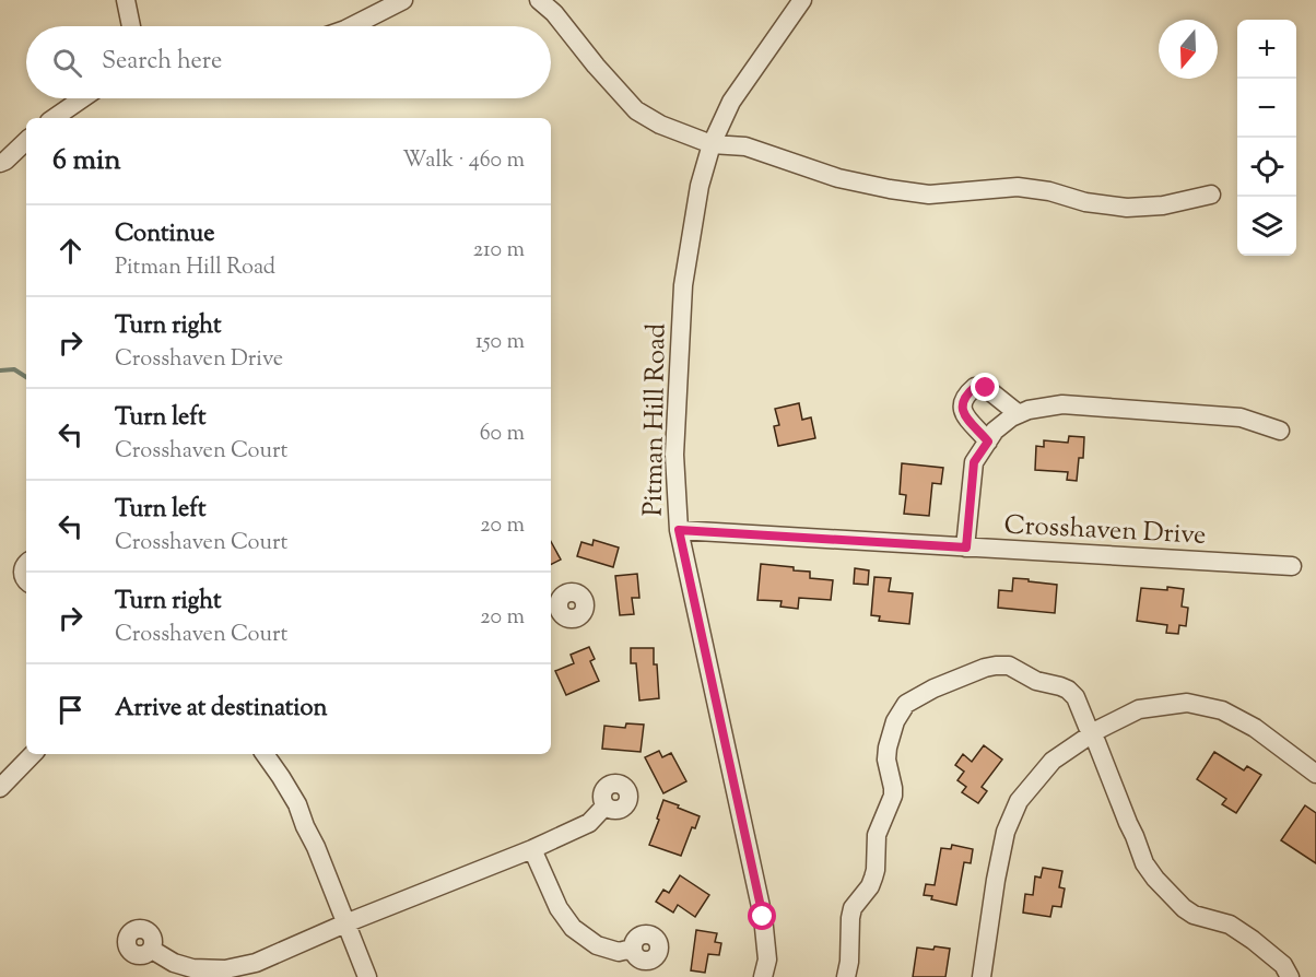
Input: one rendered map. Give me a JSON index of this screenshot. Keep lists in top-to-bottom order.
{
  "streets": {
    "street": ["Pitman Hill Road", "Crosshaven Drive"]
  },
  "crossings": [
    ["Pitman Hill Road", "Crosshaven Drive"]
  ],
  "north": "bottom",
  "page": {
    "map_buttons": ["+", "−"],
    "search": "Search here",
    "heading": ["6 min", "Walk · 460 m"],
    "list": [
      ["Continue", "Pitman Hill Road", "210 m"],
      ["Turn right", "Crosshaven Drive", "150 m"],
      ["Turn left", "Crosshaven Court", "60 m"],
      ["Turn left", "Crosshaven Court", "20 m"],
      ["Turn right", "Crosshaven Court", "20 m"],
      "Arrive at destination"
    ]
  }
}
